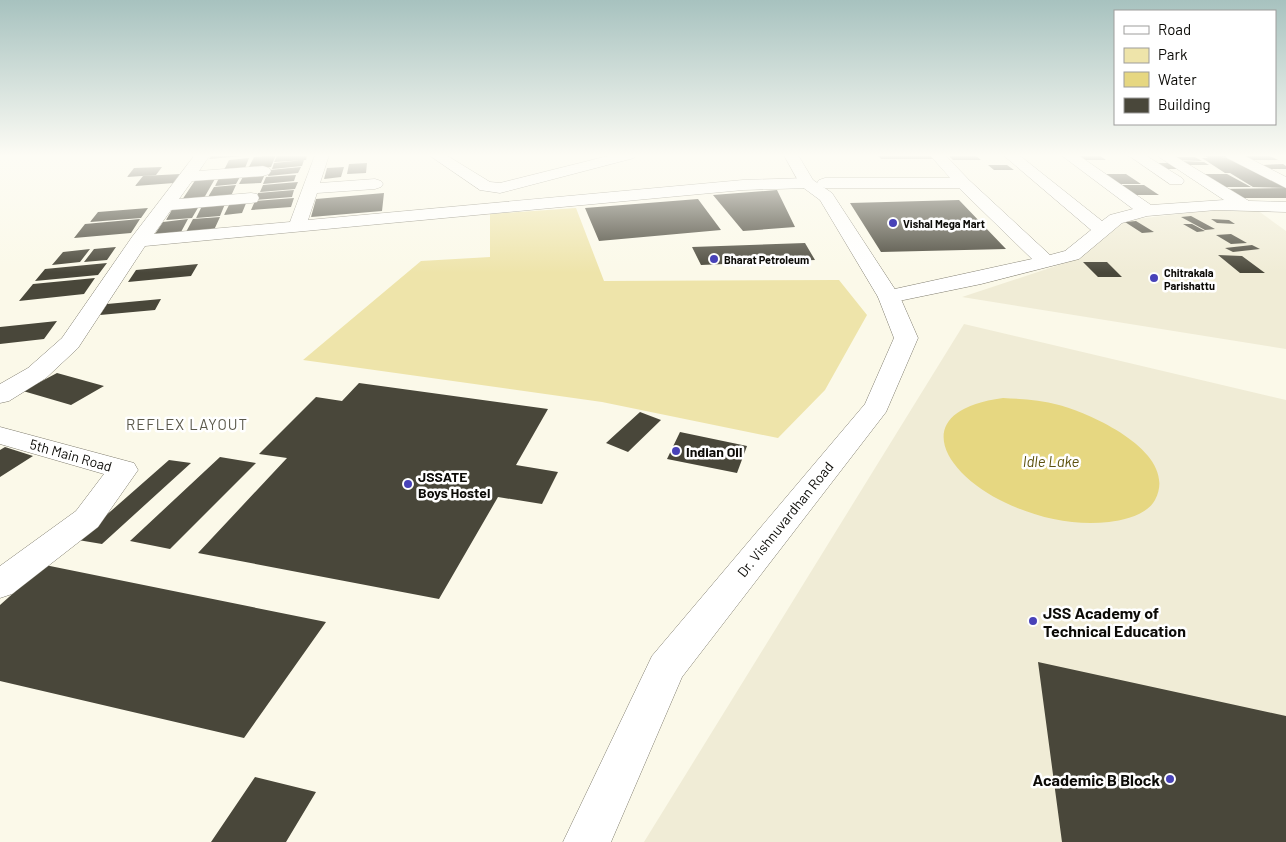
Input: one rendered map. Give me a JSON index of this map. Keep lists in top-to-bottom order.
{
  "streets": {
    "street": ["5th Main Road", "Dr. Vishnuvardhan Road"]
  },
  "districts": ["REFLEX LAYOUT"],
  "water": ["Idle Lake"],
  "places": [
    "Vishal Mega Mart",
    "Bharat Petroleum",
    "Chitrakala Parishattu",
    "Indian Oil",
    "JSSATE Boys Hostel",
    "JSS Academy of Technical Education",
    "Academic B Block"
  ],
  "legend": [
    "Road",
    "Park",
    "Water",
    "Building"
  ]
}
